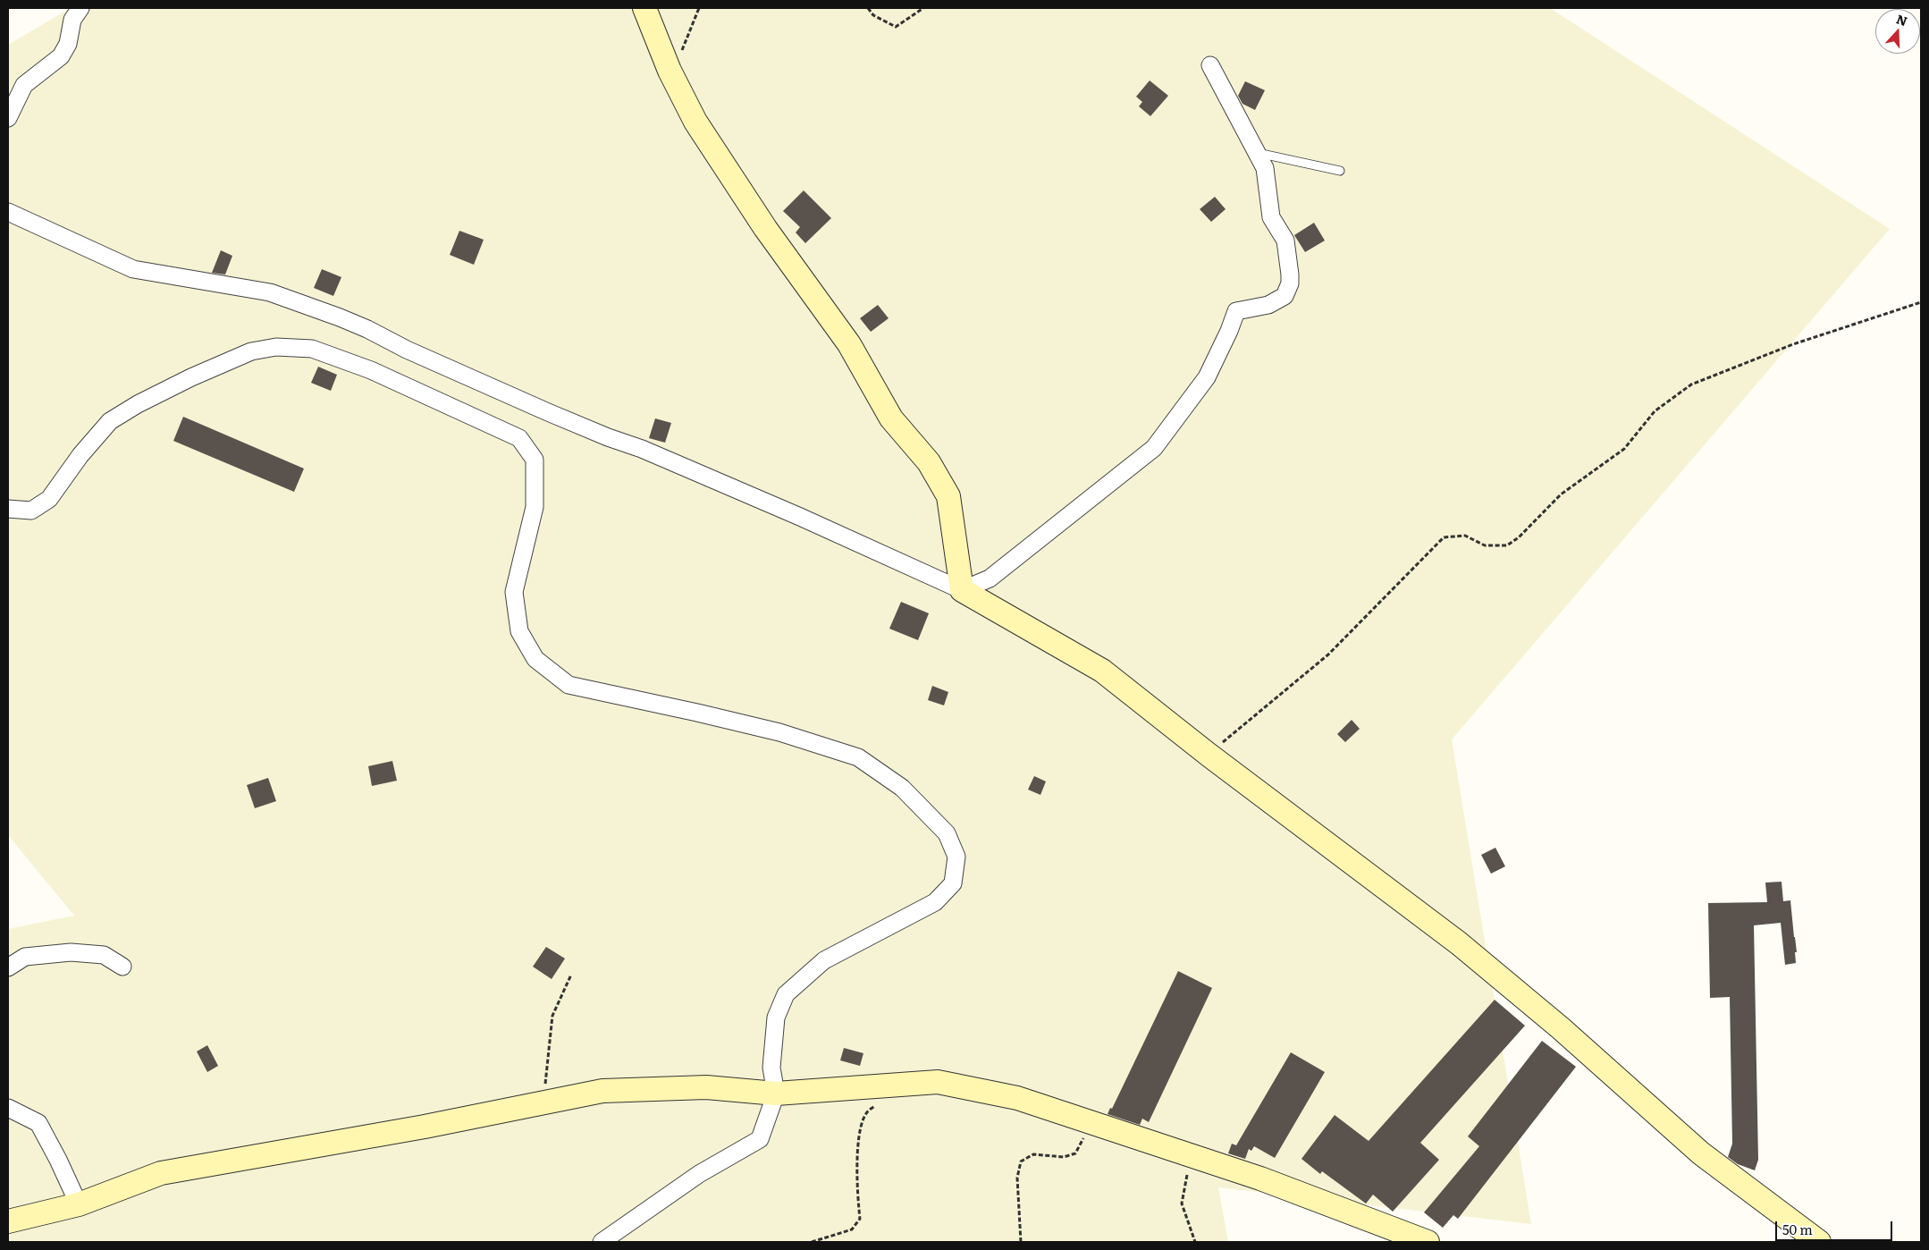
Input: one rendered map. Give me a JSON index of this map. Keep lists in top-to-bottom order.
{
  "scale_bar": "50 m",
  "north": "top"
}
